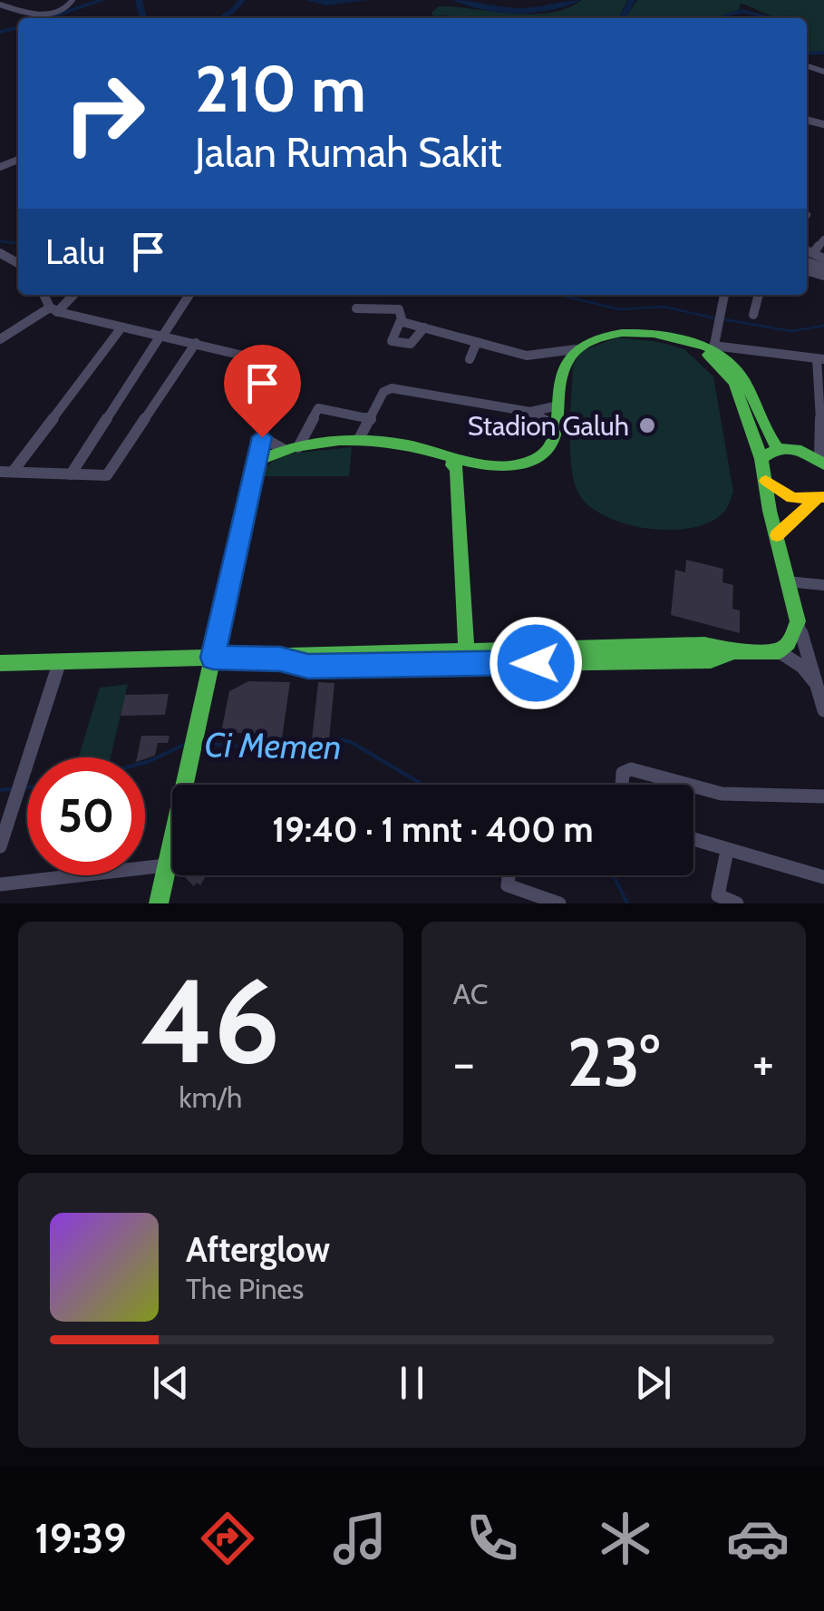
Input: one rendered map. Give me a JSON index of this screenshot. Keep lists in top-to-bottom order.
{
  "water": ["Ci Memen"],
  "places": ["Stadion Galuh"],
  "page": {
    "turn": ["210 m", "Jalan Rumah Sakit"],
    "then": "Lalu",
    "limit": "50",
    "trip": "19:40 · 1 mnt · 400 m",
    "tile": [
      ["46", "km/h"],
      "AC"
    ],
    "heat": ["−", "23°", "+"],
    "song": ["Afterglow", "The Pines"],
    "tabs": "19:39"
  }
}
